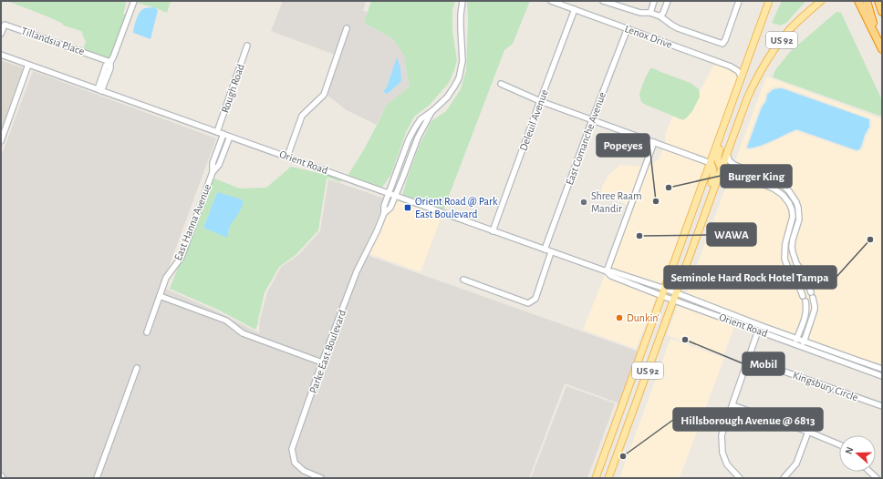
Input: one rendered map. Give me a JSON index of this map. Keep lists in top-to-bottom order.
{
  "streets": {
    "main road": ["US 92"],
    "street": [
      "Lenox Drive",
      "Tillandsia Place",
      "Rough Road",
      "Deleuil Avenue",
      "East Comanche Avenue",
      "Orient Road",
      "East Hanna Avenue",
      "Parke East Boulevard",
      "Kingsbury Circle"
    ]
  },
  "crossings": [
    ["Lenox Drive", "US 92"],
    ["Lenox Drive", "Deleuil Avenue"],
    ["Lenox Drive", "East Comanche Avenue"],
    ["US 92", "Orient Road"],
    ["Rough Road", "Orient Road"],
    ["Deleuil Avenue", "Orient Road"],
    ["East Comanche Avenue", "Orient Road"],
    ["Orient Road", "East Hanna Avenue"],
    ["Orient Road", "Parke East Boulevard"]
  ],
  "places": {
    "other": [
      "Burger King",
      "Popeyes",
      "Shree Raam Mandir",
      "WAWA",
      "Seminole Hard Rock Hotel Tampa",
      "Dunkin'",
      "Mobil",
      "Hillsborough Avenue @ 6813"
    ],
    "transit": ["Orient Road @ Park East Boulevard"]
  },
  "north": "left"
}
